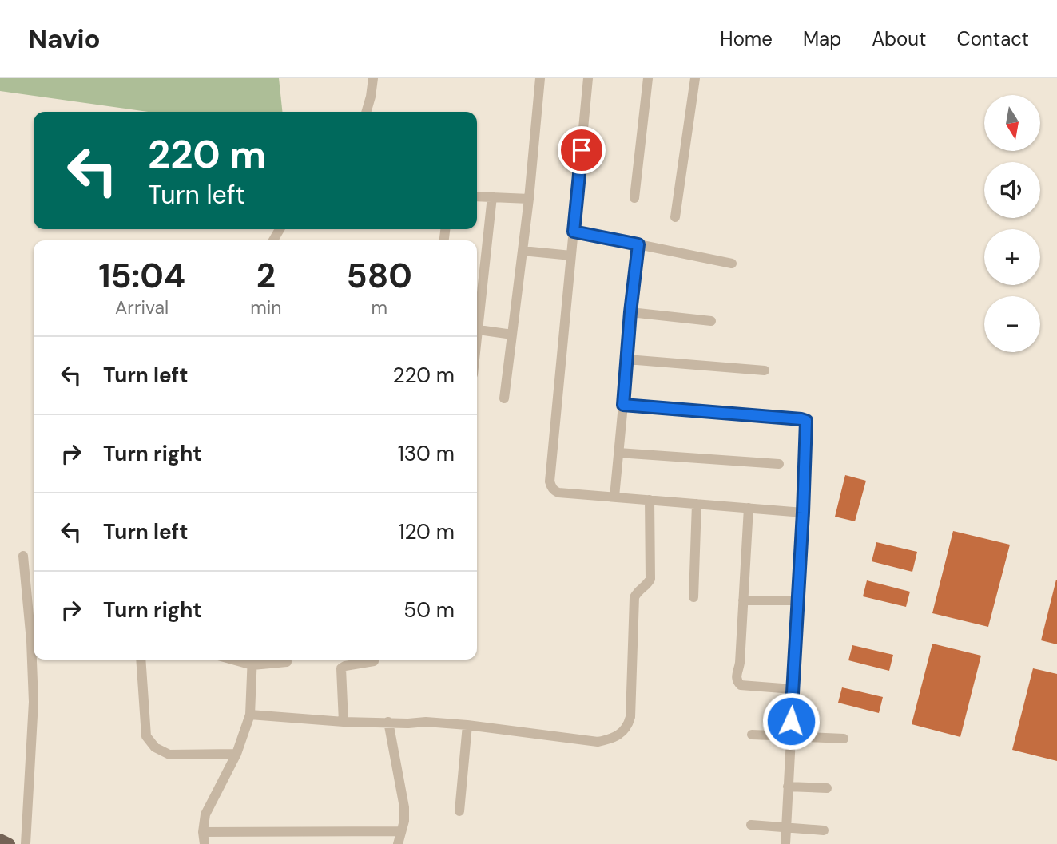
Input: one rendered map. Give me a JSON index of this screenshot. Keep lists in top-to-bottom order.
{
  "north": "bottom",
  "page": {
    "header": "Navio",
    "nav": [
      "Home",
      "Map",
      "About",
      "Contact"
    ],
    "map_buttons": ["+", "−"],
    "turn": ["220 m", "Turn left"],
    "eta": [
      "15:04",
      "Arrival",
      "2",
      "min",
      "580",
      "m"
    ],
    "list": [
      {
        "name": "Turn left",
        "value": "220 m"
      },
      {
        "name": "Turn right",
        "value": "130 m"
      },
      {
        "name": "Turn left",
        "value": "120 m"
      },
      {
        "name": "Turn right",
        "value": "50 m"
      }
    ]
  }
}
